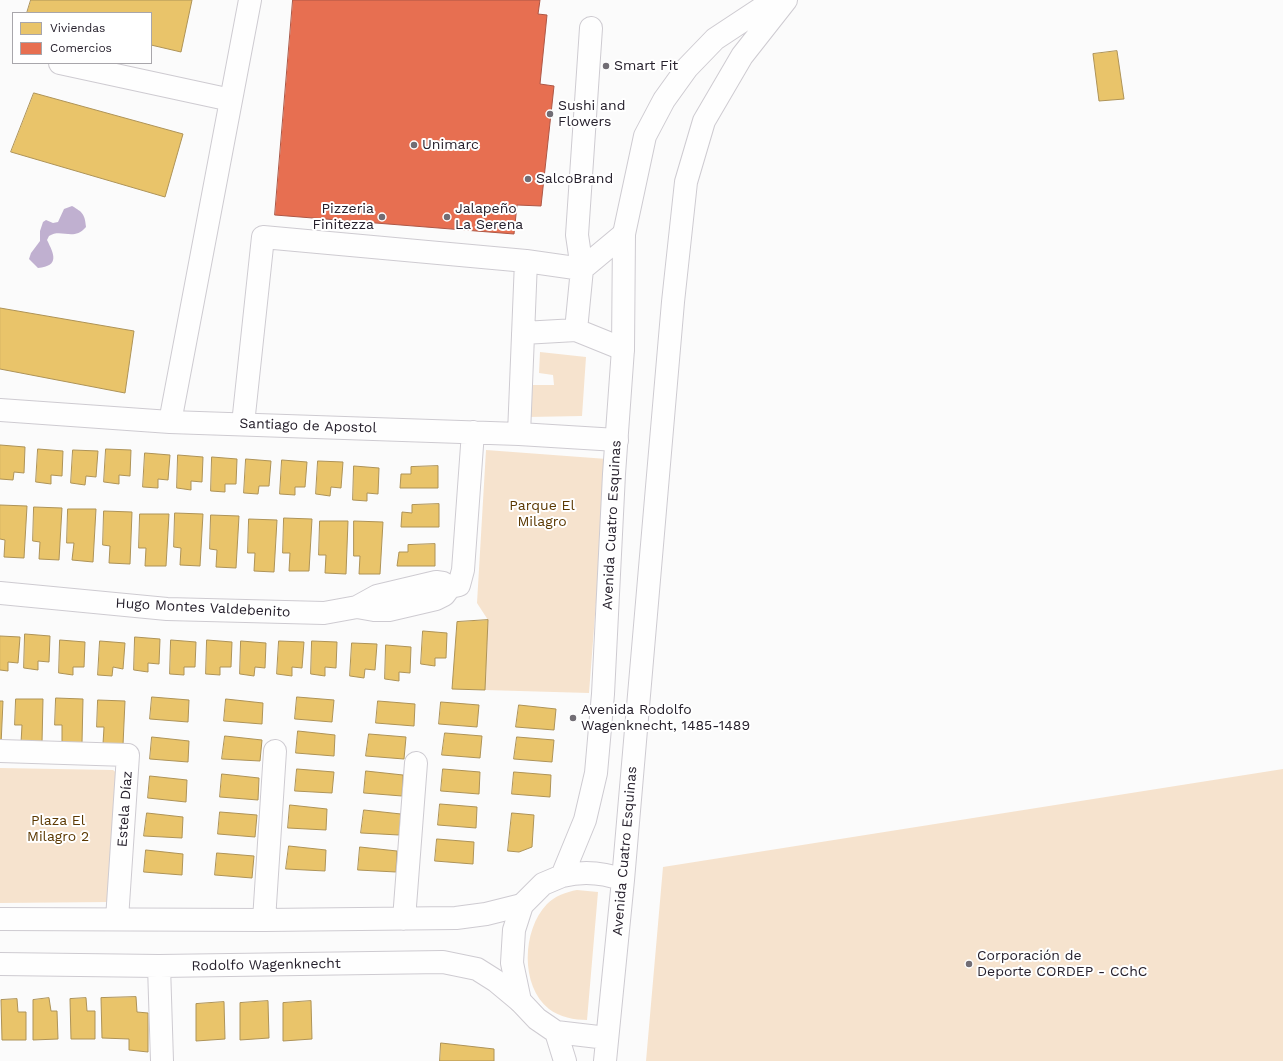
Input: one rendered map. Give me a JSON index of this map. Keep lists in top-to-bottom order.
{
  "streets": {
    "street": [
      "Santiago de Apostol",
      "Avenida Cuatro Esquinas",
      "Hugo Montes Valdebenito",
      "Estela Díaz",
      "Rodolfo Wagenknecht"
    ]
  },
  "crossings": [
    ["Santiago de Apostol", "Avenida Cuatro Esquinas"],
    ["Santiago de Apostol", "Hugo Montes Valdebenito"]
  ],
  "parks": ["Parque El Milagro", "Plaza El Milagro 2"],
  "places": [
    "Smart Fit",
    "Sushi and Flowers",
    "Unimarc",
    "SalcoBrand",
    "Pizzeria Finitezza",
    "Jalapeño La Serena",
    "Avenida Rodolfo Wagenknecht, 1485-1489",
    "Corporación de Deporte CORDEP - CChC"
  ],
  "legend": ["Viviendas", "Comercios"]
}
